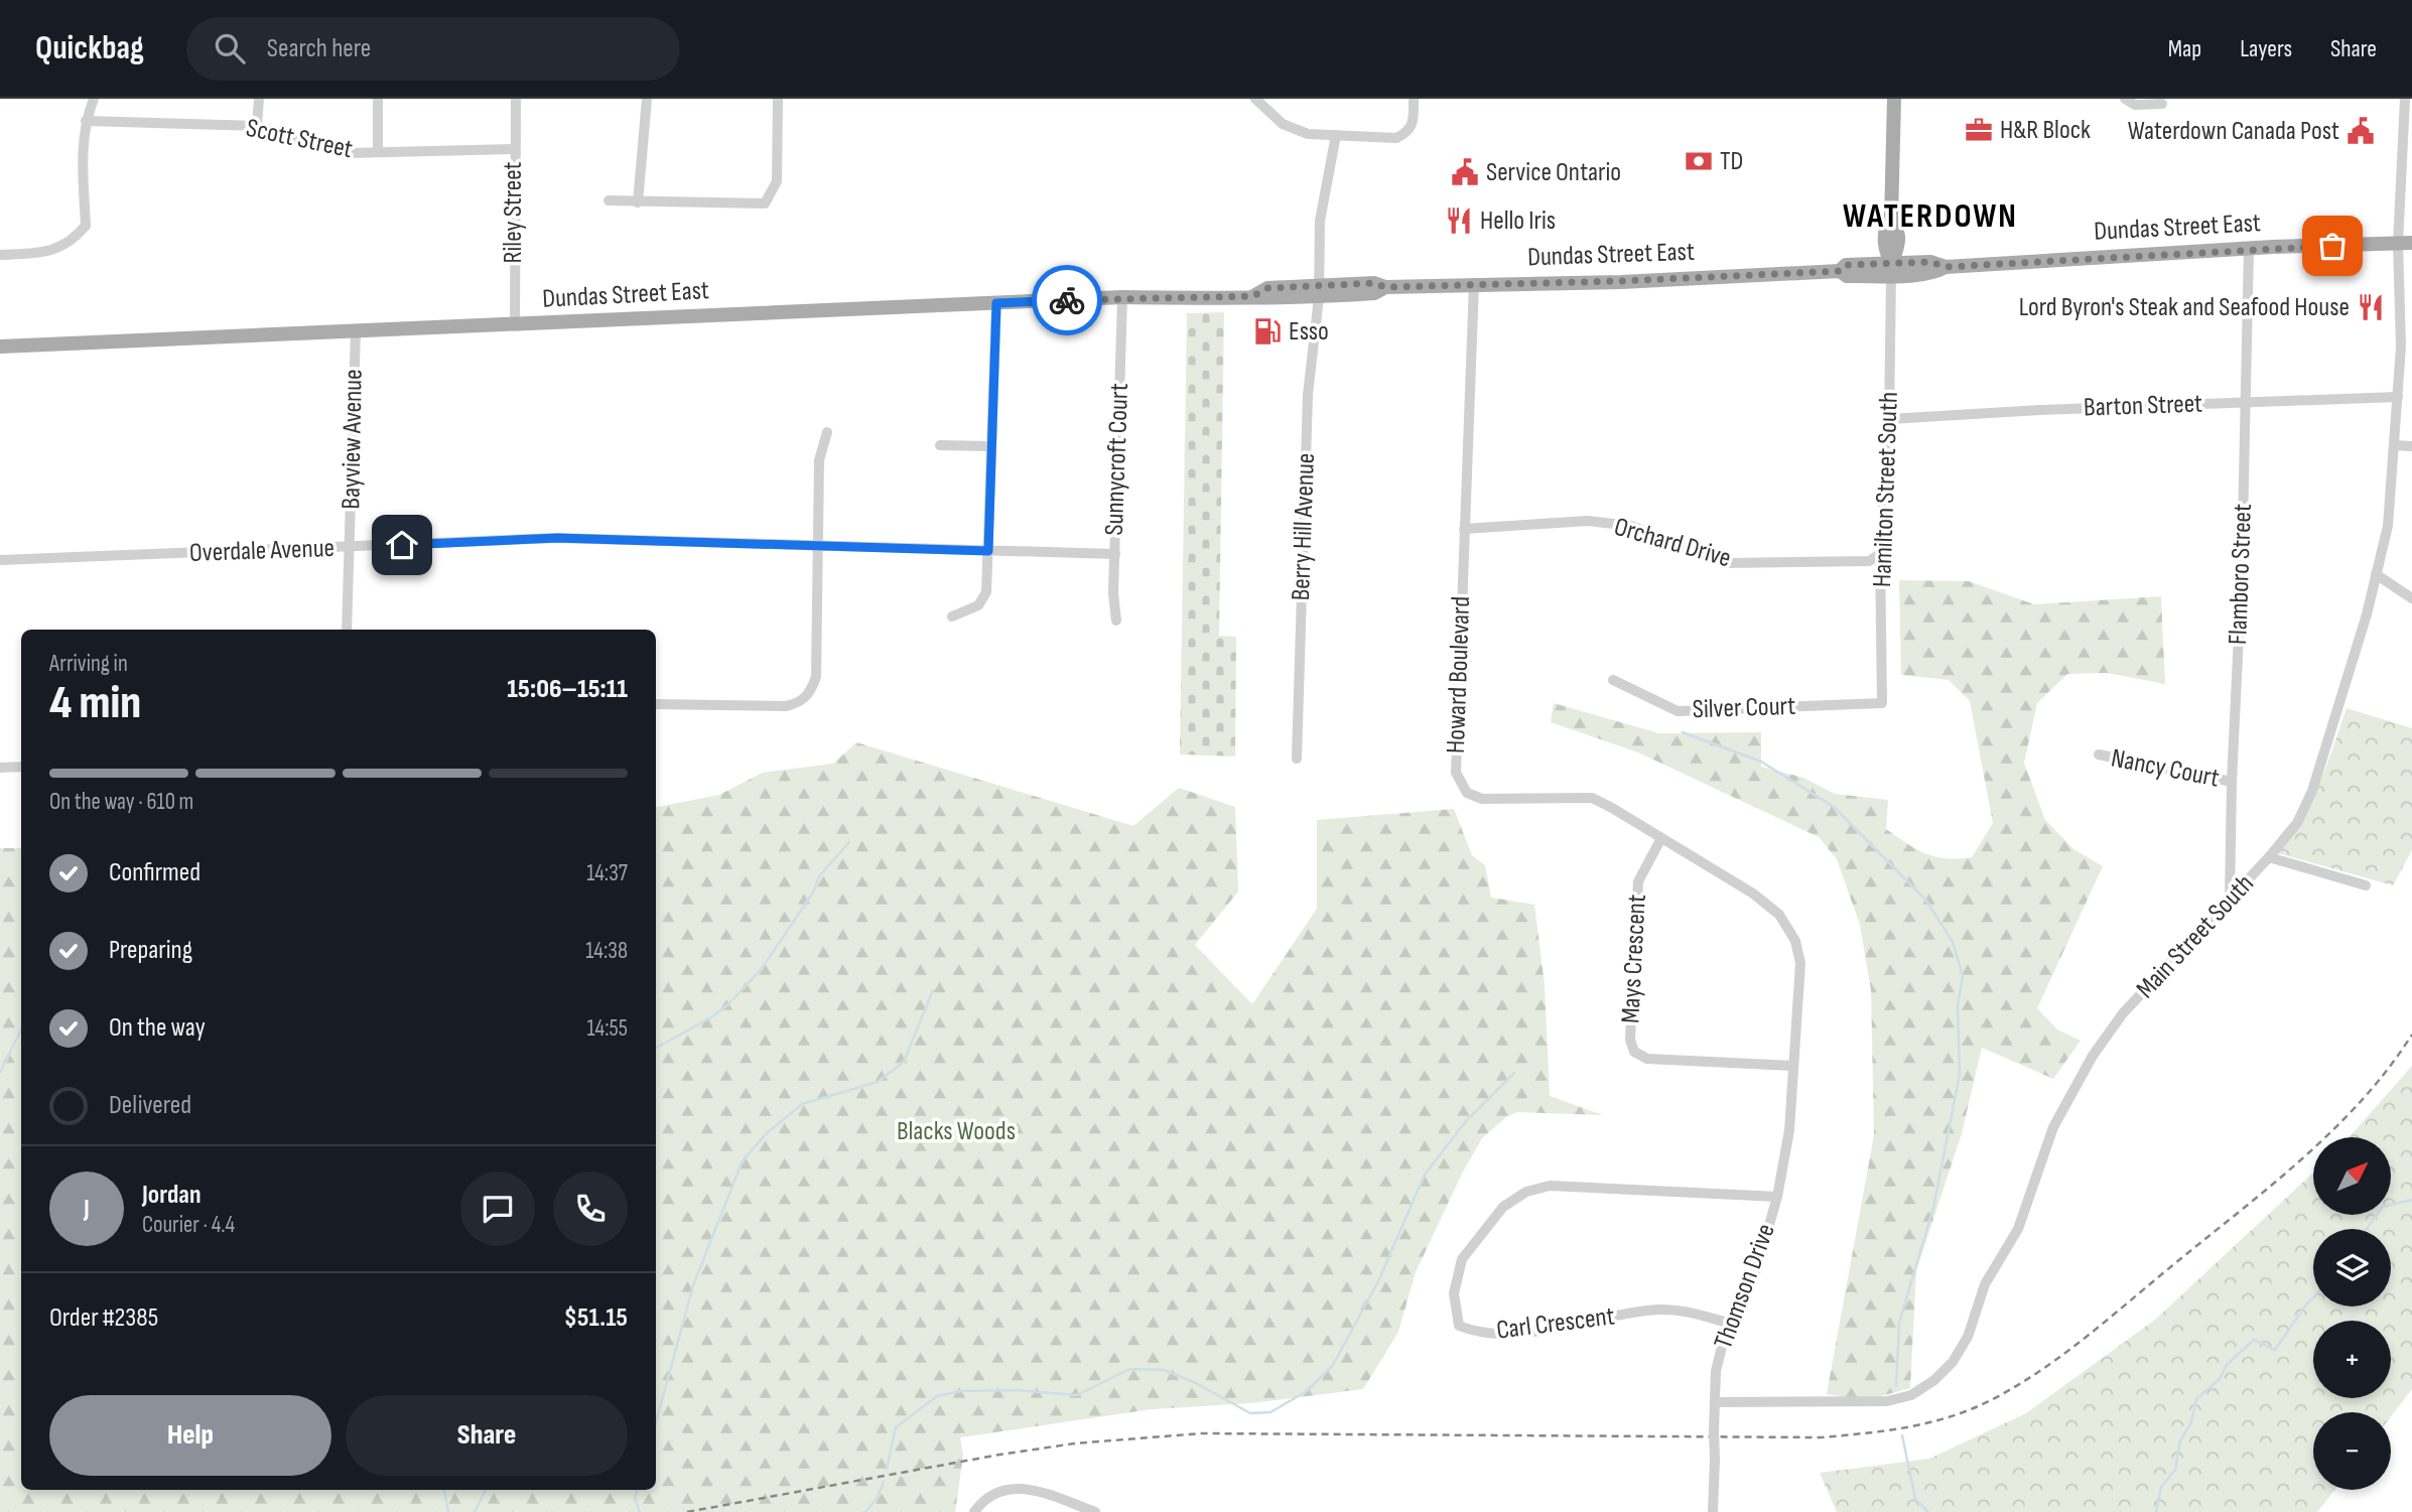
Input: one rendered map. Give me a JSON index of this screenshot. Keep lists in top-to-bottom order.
{
  "streets": {
    "main road": ["Dundas Street East"],
    "street": [
      "Scott Street",
      "Riley Street",
      "Barton Street",
      "Bayview Avenue",
      "Sunnycroft Court",
      "Hamilton Street South",
      "Berry Hill Avenue",
      "Orchard Drive",
      "Overdale Avenue",
      "Flamboro Street",
      "Howard Boulevard",
      "Silver Court",
      "Nancy Court",
      "Main Street South",
      "Mays Crescent",
      "Thomson Drive",
      "Carl Crescent"
    ]
  },
  "crossings": [
    ["Scott Street", "Riley Street"],
    ["Riley Street", "Dundas Street East"],
    ["Dundas Street East", "Bayview Avenue"],
    ["Dundas Street East", "Sunnycroft Court"],
    ["Dundas Street East", "Hamilton Street South"],
    ["Dundas Street East", "Berry Hill Avenue"],
    ["Dundas Street East", "Flamboro Street"],
    ["Dundas Street East", "Howard Boulevard"],
    ["Dundas Street East", "Main Street South"],
    ["Barton Street", "Hamilton Street South"],
    ["Barton Street", "Flamboro Street"],
    ["Barton Street", "Main Street South"],
    ["Bayview Avenue", "Overdale Avenue"],
    ["Sunnycroft Court", "Overdale Avenue"],
    ["Hamilton Street South", "Orchard Drive"],
    ["Hamilton Street South", "Silver Court"],
    ["Orchard Drive", "Howard Boulevard"],
    ["Flamboro Street", "Nancy Court"],
    ["Flamboro Street", "Main Street South"],
    ["Howard Boulevard", "Mays Crescent"],
    ["Howard Boulevard", "Thomson Drive"],
    ["Main Street South", "Thomson Drive"],
    ["Thomson Drive", "Carl Crescent"]
  ],
  "districts": ["WATERDOWN"],
  "parks": ["Blacks Woods"],
  "places": {
    "office": ["H&R Block"],
    "public building": ["Waterdown Canada Post", "Service Ontario"],
    "bank": ["TD"],
    "restaurant": ["Hello Iris", "Lord Byron's Steak and Seafood House"],
    "fuel station": ["Esso"]
  },
  "north": "top right",
  "page": {
    "header": "Quickbag",
    "search": "Search here",
    "nav": ["Map", "Layers", "Share"],
    "heading": ["4 min", "Arriving in", "15:06–15:11"],
    "panel": [
      "Jordan",
      "Courier · 4.4",
      "Order #2385",
      "$51.15"
    ],
    "bar": "On the way · 610 m",
    "list": [
      ["Confirmed", "14:37"],
      ["Preparing", "14:38"],
      ["On the way", "14:55"],
      "Delivered"
    ],
    "map_buttons": ["+", "−"],
    "round": "J",
    "buttons": ["Help", "Share"]
  }
}
